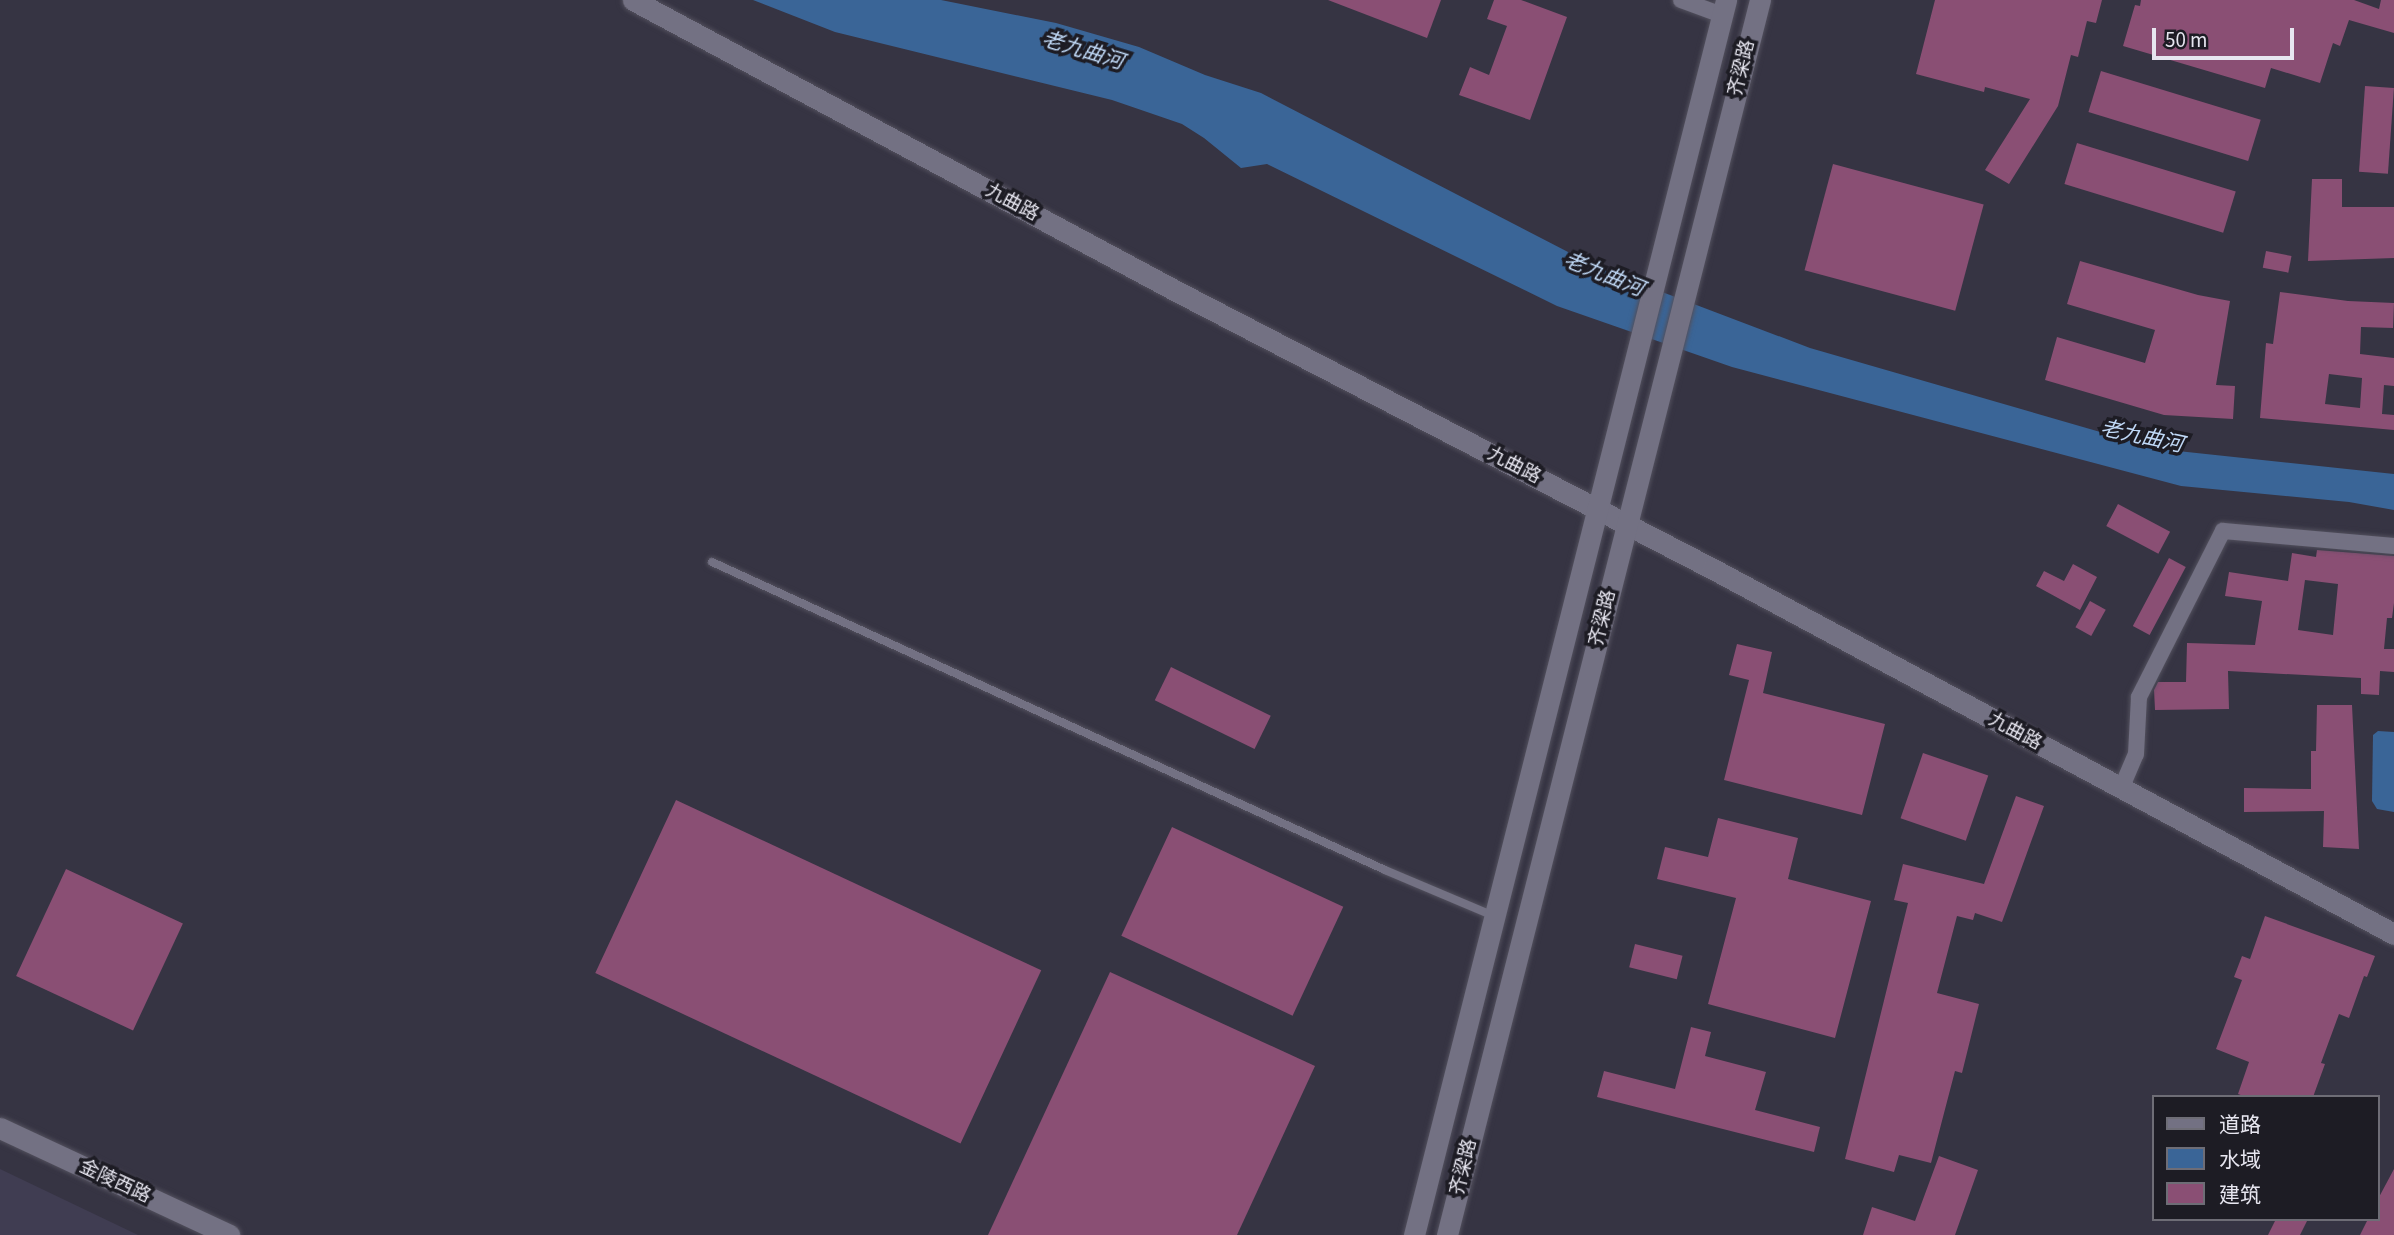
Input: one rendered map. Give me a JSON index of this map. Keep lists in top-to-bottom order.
{
  "streets": {
    "main road": ["齐梁路", "九曲路", "金陵西路"]
  },
  "crossings": [
    ["齐梁路", "九曲路"]
  ],
  "water": ["老九曲河"],
  "legend": ["道路", "水域", "建筑"],
  "scale_bar": "50 m"
}
